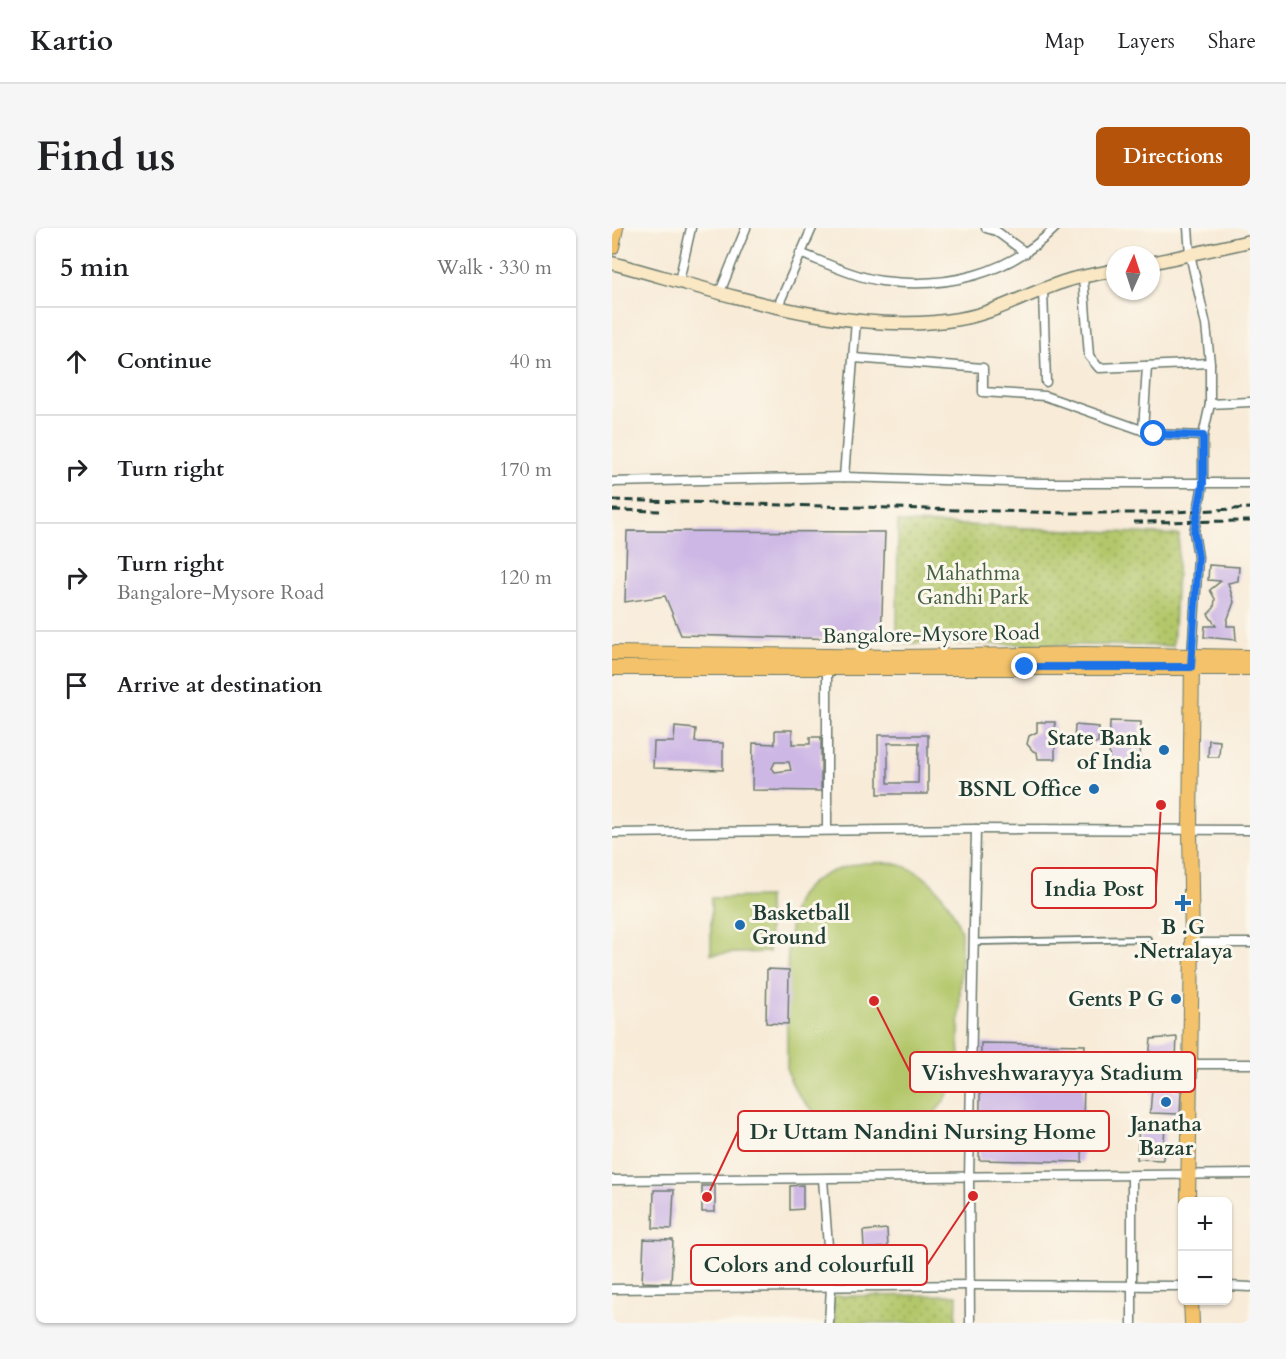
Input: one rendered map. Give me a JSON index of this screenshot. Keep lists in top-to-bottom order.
{
  "streets": {
    "main road": ["Bangalore-Mysore Road"]
  },
  "parks": ["Mahathma Gandhi Park"],
  "places": {
    "other": [
      "State Bank of India",
      "BSNL Office",
      "India Post",
      "Basketball Ground",
      "Gents P G",
      "Vishveshwarayya Stadium",
      "Janatha Bazar",
      "Colors and colourfull",
      "Dr Uttam Nandini Nursing Home"
    ],
    "health": ["B .G .Netralaya"]
  },
  "north": "top",
  "page": {
    "header": "Kartio",
    "nav": ["Map", "Layers", "Share"],
    "buttons": "Directions",
    "title": "Find us",
    "heading": ["5 min", "Walk · 330 m"],
    "list": [
      ["Continue", "40 m"],
      ["Turn right", "170 m"],
      ["Turn right", "Bangalore-Mysore Road", "120 m"],
      "Arrive at destination"
    ],
    "map_buttons": ["+", "−"]
  }
}
